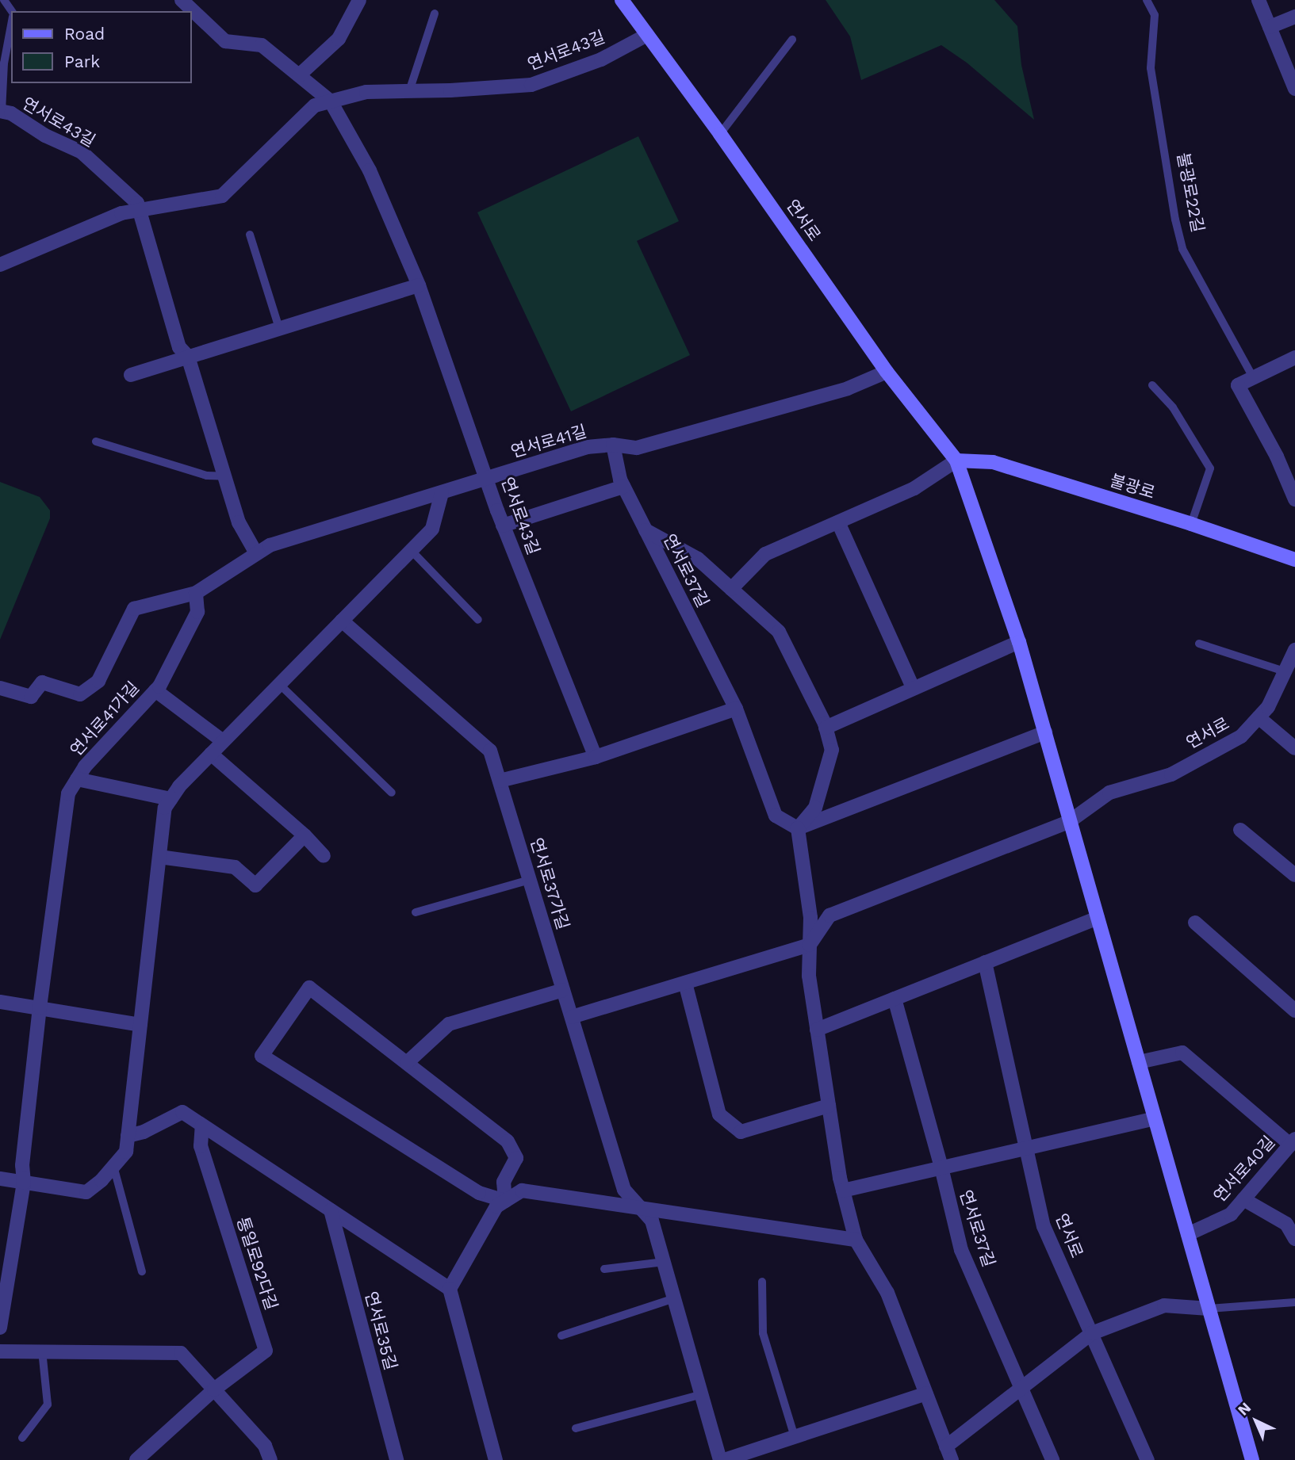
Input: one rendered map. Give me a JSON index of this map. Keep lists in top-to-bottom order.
{
  "streets": {
    "main road": ["연서로", "불광로"],
    "street": [
      "연서로43길",
      "연서로41길",
      "연서로37길",
      "연서로41가길",
      "연서로37가길",
      "연서로40길",
      "통일로92다길",
      "연서로35길"
    ],
    "lane": ["불광로22길"]
  },
  "crossings": [
    ["연서로43길", "연서로"],
    ["연서로43길", "연서로41길"],
    ["연서로", "연서로41길"],
    ["연서로", "불광로"],
    ["연서로", "연서로40길"],
    ["연서로41길", "연서로37길"],
    ["연서로41길", "연서로41가길"]
  ],
  "legend": ["Road", "Park"],
  "north": "top left"
}
